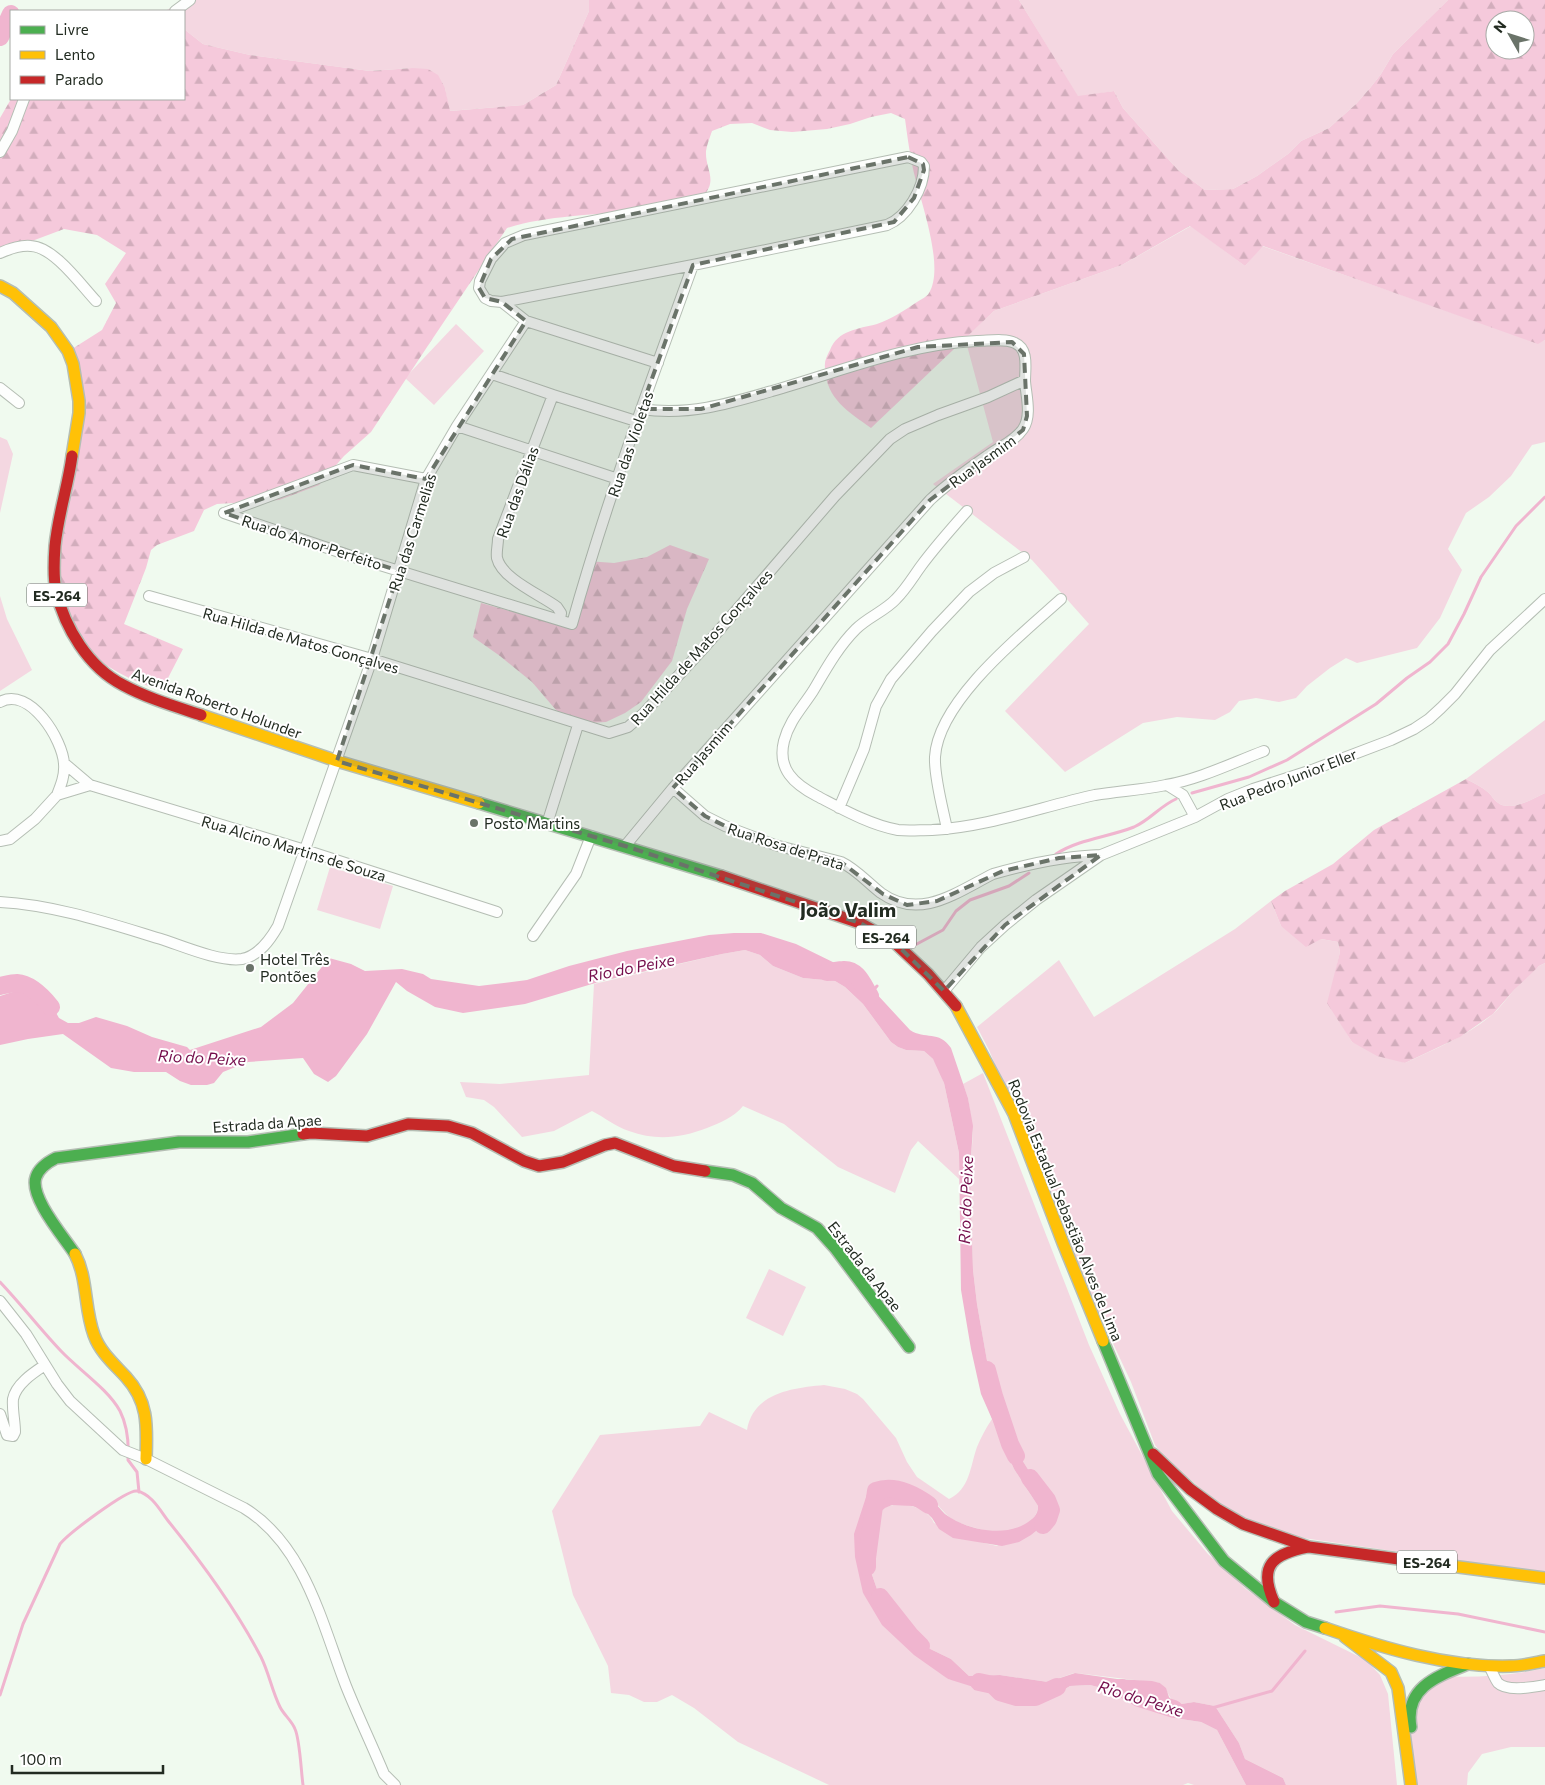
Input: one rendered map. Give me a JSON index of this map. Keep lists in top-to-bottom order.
{
  "streets": {
    "main road": [
      "ES-264",
      "Avenida Roberto Holunder",
      "Estrada da Apae",
      "Rodovia Estadual Sebastião Alves de Lima"
    ],
    "street": [
      "Rua das Violetas",
      "Rua Jasmim",
      "Rua das Dálias",
      "Rua das Carmelias",
      "Rua do Amor Perfeito",
      "Rua Hilda de Matos Gonçalves",
      "Rua Pedro Junior Eller",
      "Rua Rosa de Prata",
      "Rua Alcino Martins de Souza"
    ]
  },
  "crossings": [
    ["Rua das Violetas", "Rua Jasmim"],
    ["Rua das Violetas", "Rua do Amor Perfeito"],
    ["Rua Jasmim", "Rua Hilda de Matos Gonçalves"],
    ["Rua Jasmim", "Rua Rosa de Prata"],
    ["Rua Jasmim", "Rodovia Estadual Sebastião Alves de Lima"],
    ["Rua das Dálias", "Rua do Amor Perfeito"],
    ["Rua das Carmelias", "Rua do Amor Perfeito"],
    ["Rua das Carmelias", "Rua Hilda de Matos Gonçalves"],
    ["Rua das Carmelias", "Avenida Roberto Holunder"],
    ["Rua das Carmelias", "Rua Alcino Martins de Souza"],
    ["Rua das Carmelias", "Rodovia Estadual Sebastião Alves de Lima"],
    ["Avenida Roberto Holunder", "Rodovia Estadual Sebastião Alves de Lima"],
    ["Rua Pedro Junior Eller", "Rua Rosa de Prata"],
    ["Rua Pedro Junior Eller", "Rodovia Estadual Sebastião Alves de Lima"]
  ],
  "districts": ["João Valim"],
  "water": ["Rio do Peixe"],
  "places": ["Posto Martins", "Hotel Três Pontões"],
  "legend": ["Livre", "Lento", "Parado"],
  "scale_bar": "100 m",
  "north": "top left"
}
